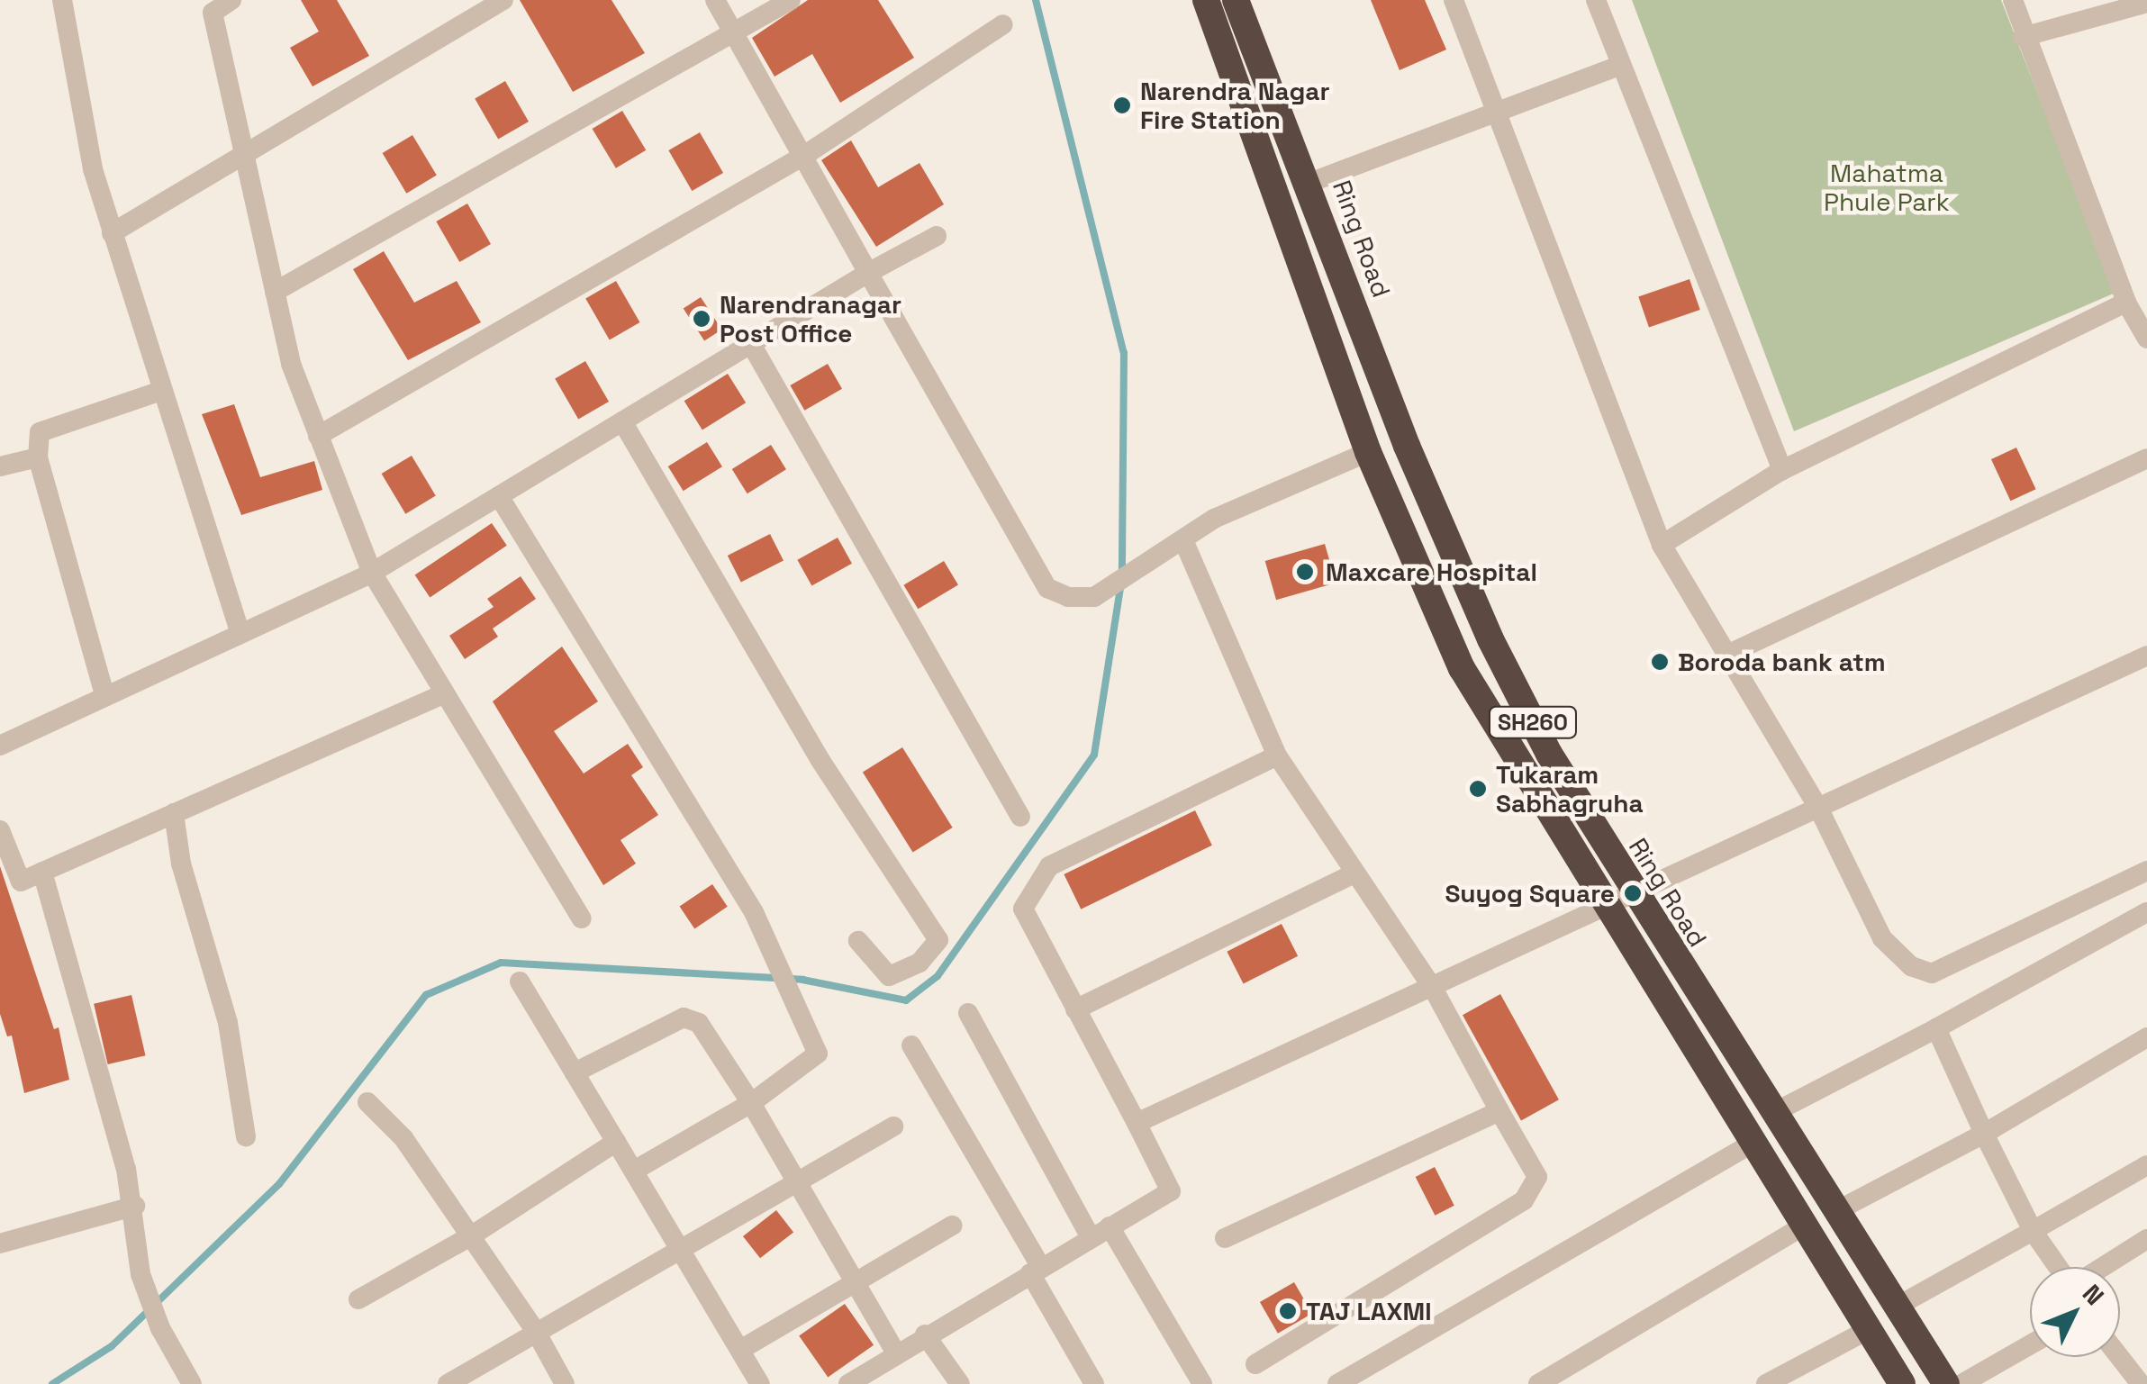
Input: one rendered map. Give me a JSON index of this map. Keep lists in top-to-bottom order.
{
  "streets": {
    "highway": ["Ring Road", "SH260"]
  },
  "parks": ["Mahatma Phule Park"],
  "places": [
    "Narendra Nagar Fire Station",
    "Narendranagar Post Office",
    "Maxcare Hospital",
    "Boroda bank atm",
    "Tukaram Sabhagruha",
    "Suyog Square",
    "TAJ LAXMI"
  ],
  "north": "top right"
}
